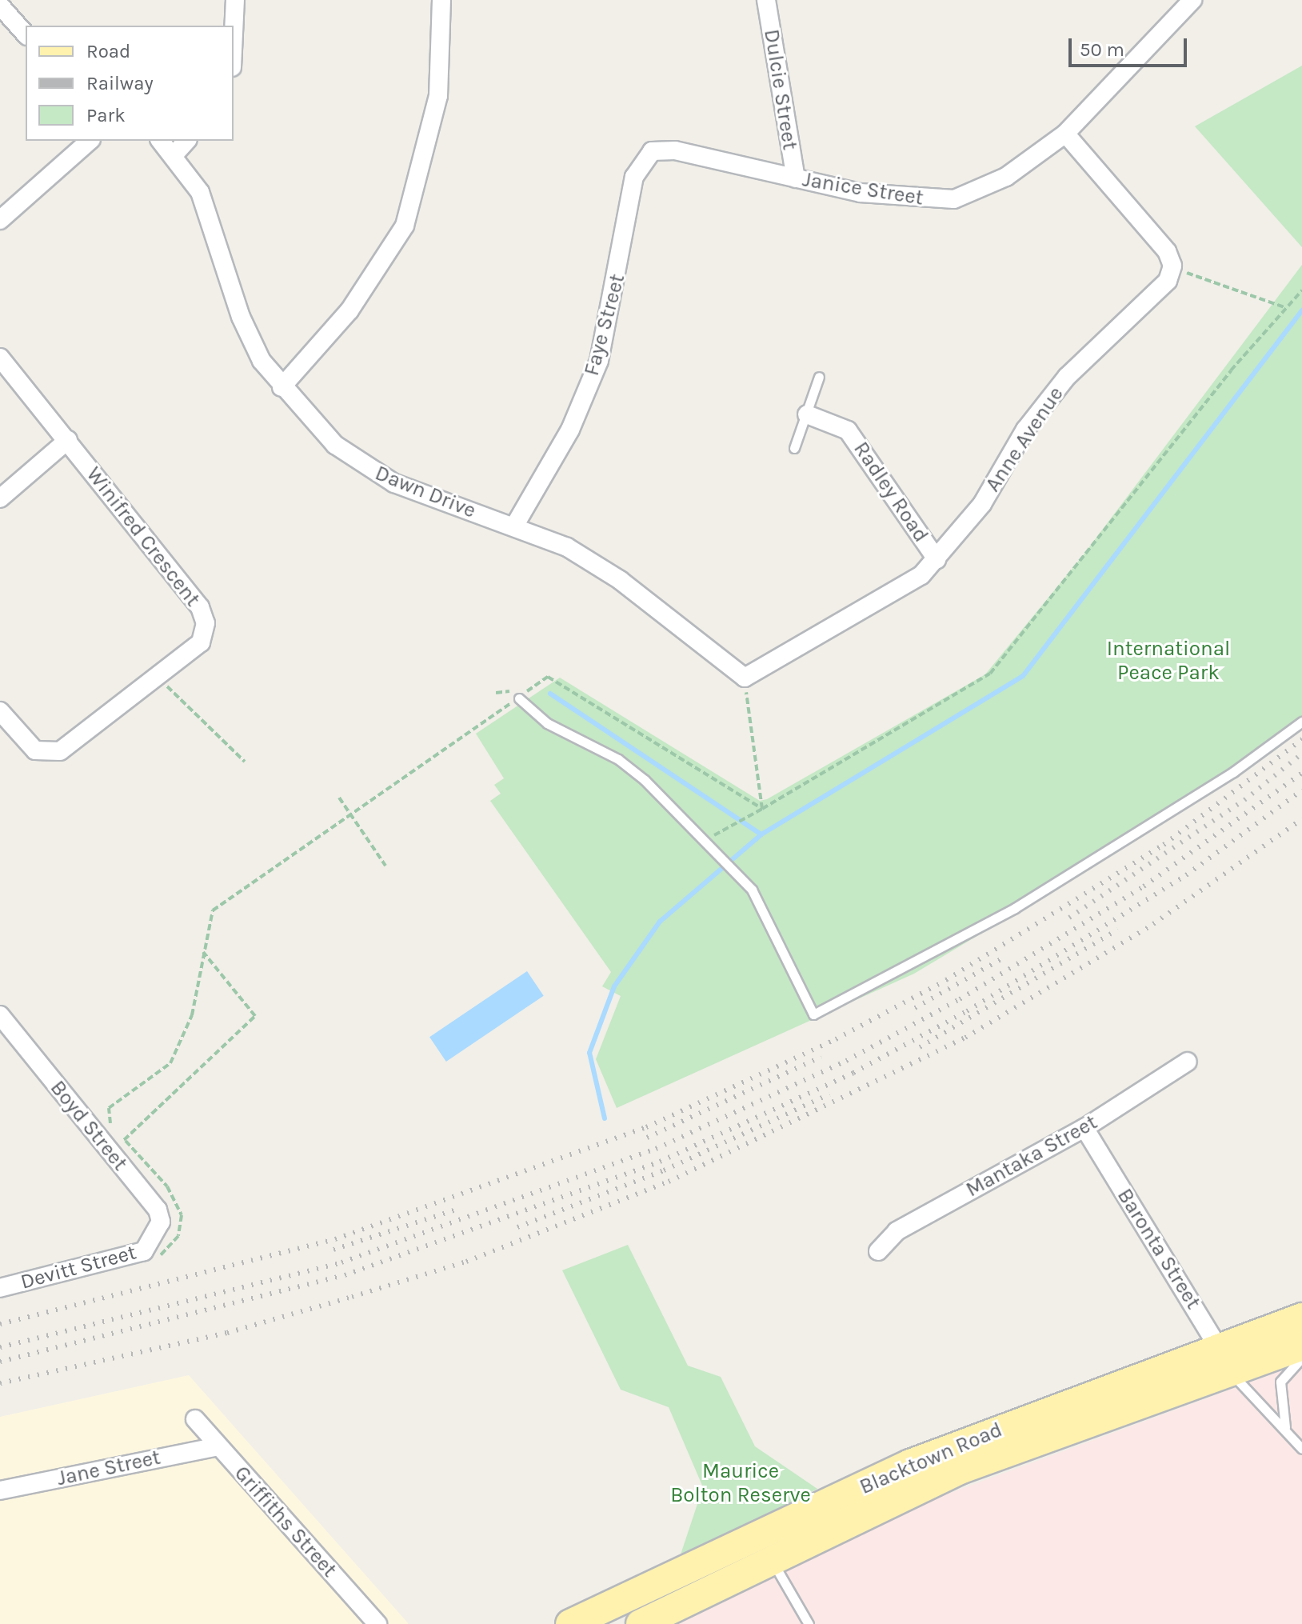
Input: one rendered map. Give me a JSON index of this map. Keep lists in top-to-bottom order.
{
  "streets": {
    "main road": ["Blacktown Road"],
    "street": [
      "Dulcie Street",
      "Janice Street",
      "Faye Street",
      "Anne Avenue",
      "Dawn Drive",
      "Radley Road",
      "Winifred Crescent",
      "Boyd Street",
      "Mantaka Street",
      "Baronta Street",
      "Devitt Street",
      "Jane Street",
      "Griffiths Street"
    ]
  },
  "crossings": [
    ["Dulcie Street", "Janice Street"],
    ["Janice Street", "Faye Street"],
    ["Faye Street", "Dawn Drive"],
    ["Anne Avenue", "Dawn Drive"],
    ["Anne Avenue", "Radley Road"],
    ["Boyd Street", "Devitt Street"],
    ["Mantaka Street", "Baronta Street"],
    ["Baronta Street", "Blacktown Road"],
    ["Jane Street", "Griffiths Street"]
  ],
  "parks": ["International Peace Park", "Maurice Bolton Reserve"],
  "legend": ["Road", "Railway", "Park"],
  "scale_bar": "50 m"
}
